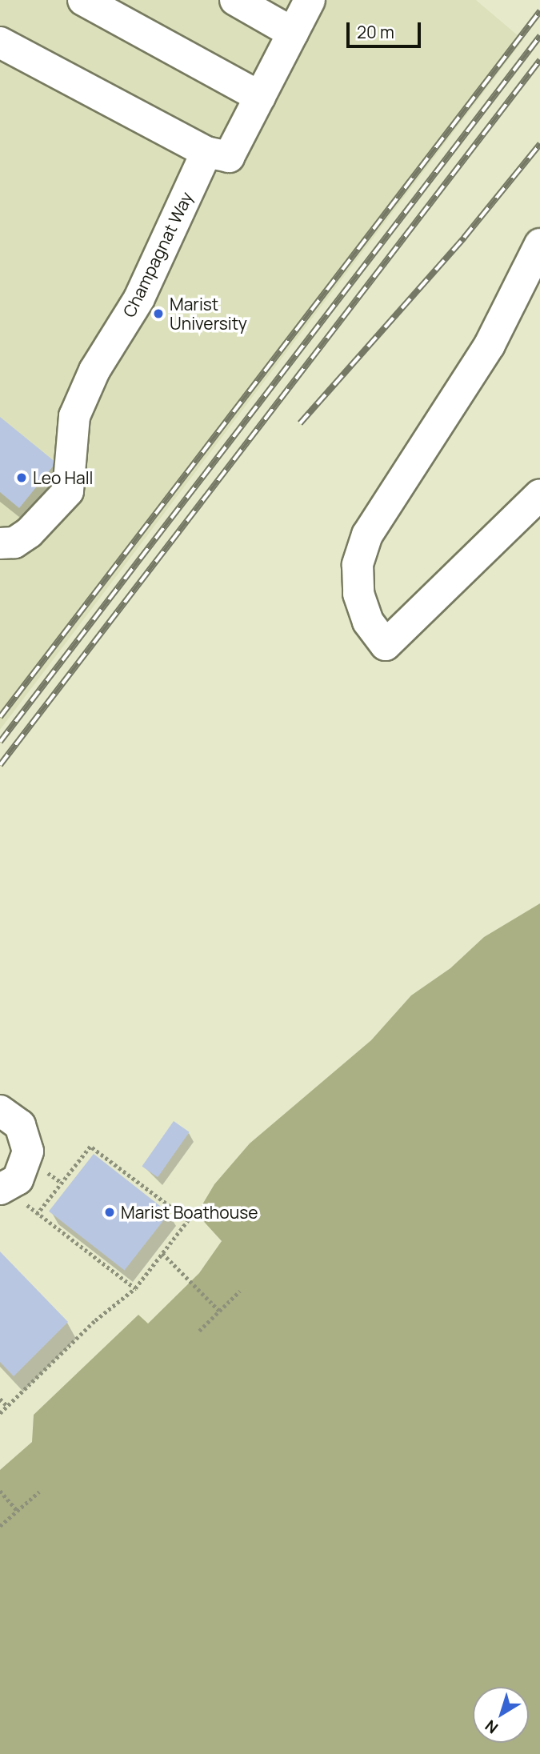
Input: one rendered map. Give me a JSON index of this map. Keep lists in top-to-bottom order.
{
  "streets": {
    "lane": ["Champagnat Way"]
  },
  "places": ["Marist University", "Leo Hall", "Marist Boathouse"],
  "scale_bar": "20 m",
  "north": "bottom left"
}
